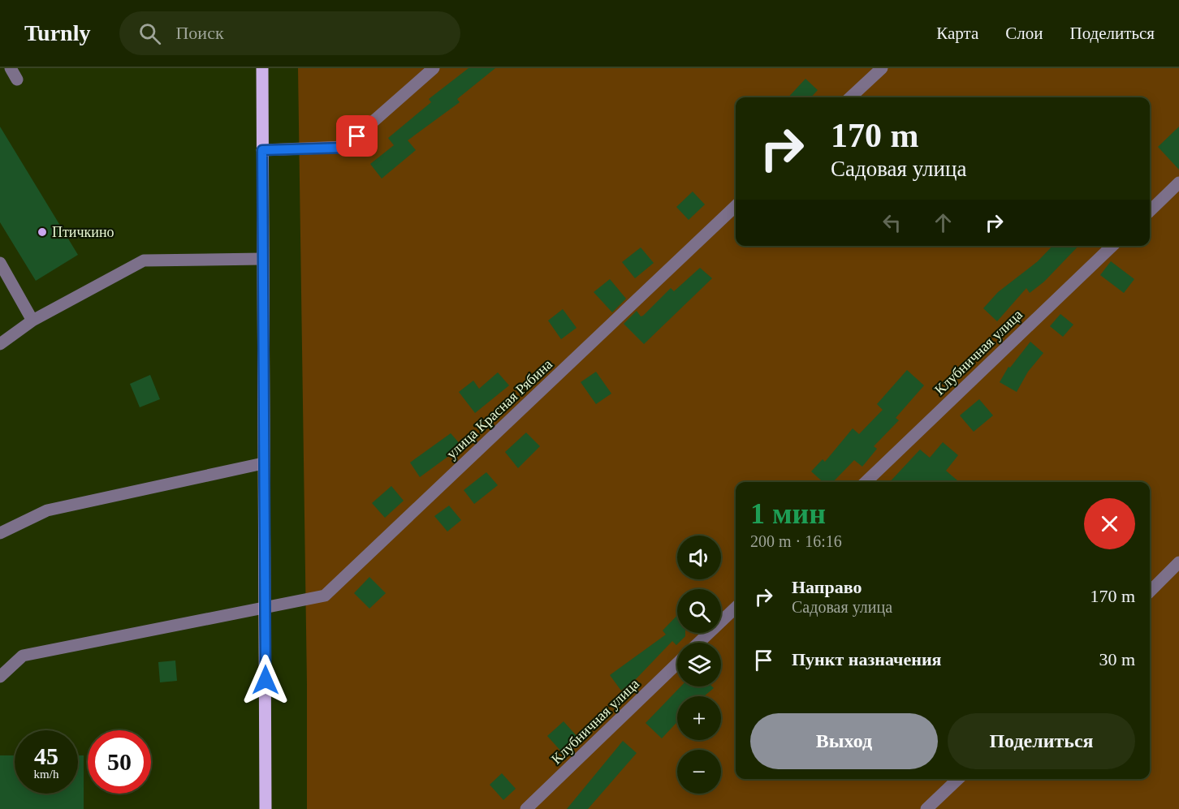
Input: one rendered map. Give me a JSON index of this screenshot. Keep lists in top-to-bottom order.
{
  "streets": {
    "lane": ["Клубничная улица", "улица Красная Рябина"]
  },
  "places": ["Птичкино"],
  "page": {
    "header": "Turnly",
    "search": "Поиск",
    "nav": ["Карта", "Слои", "Поделиться"],
    "turn": ["170 m", "Садовая улица"],
    "heading": ["1 мин", "200 m · 16:16"],
    "map_buttons": ["+", "−"],
    "list": [
      {
        "name": "Направо",
        "note": "Садовая улица",
        "value": "170 m"
      },
      {
        "name": "Пункт назначения",
        "value": "30 m"
      }
    ],
    "buttons": ["Выход", "Поделиться"],
    "speed": "45 km/h",
    "limit": "50"
  }
}
